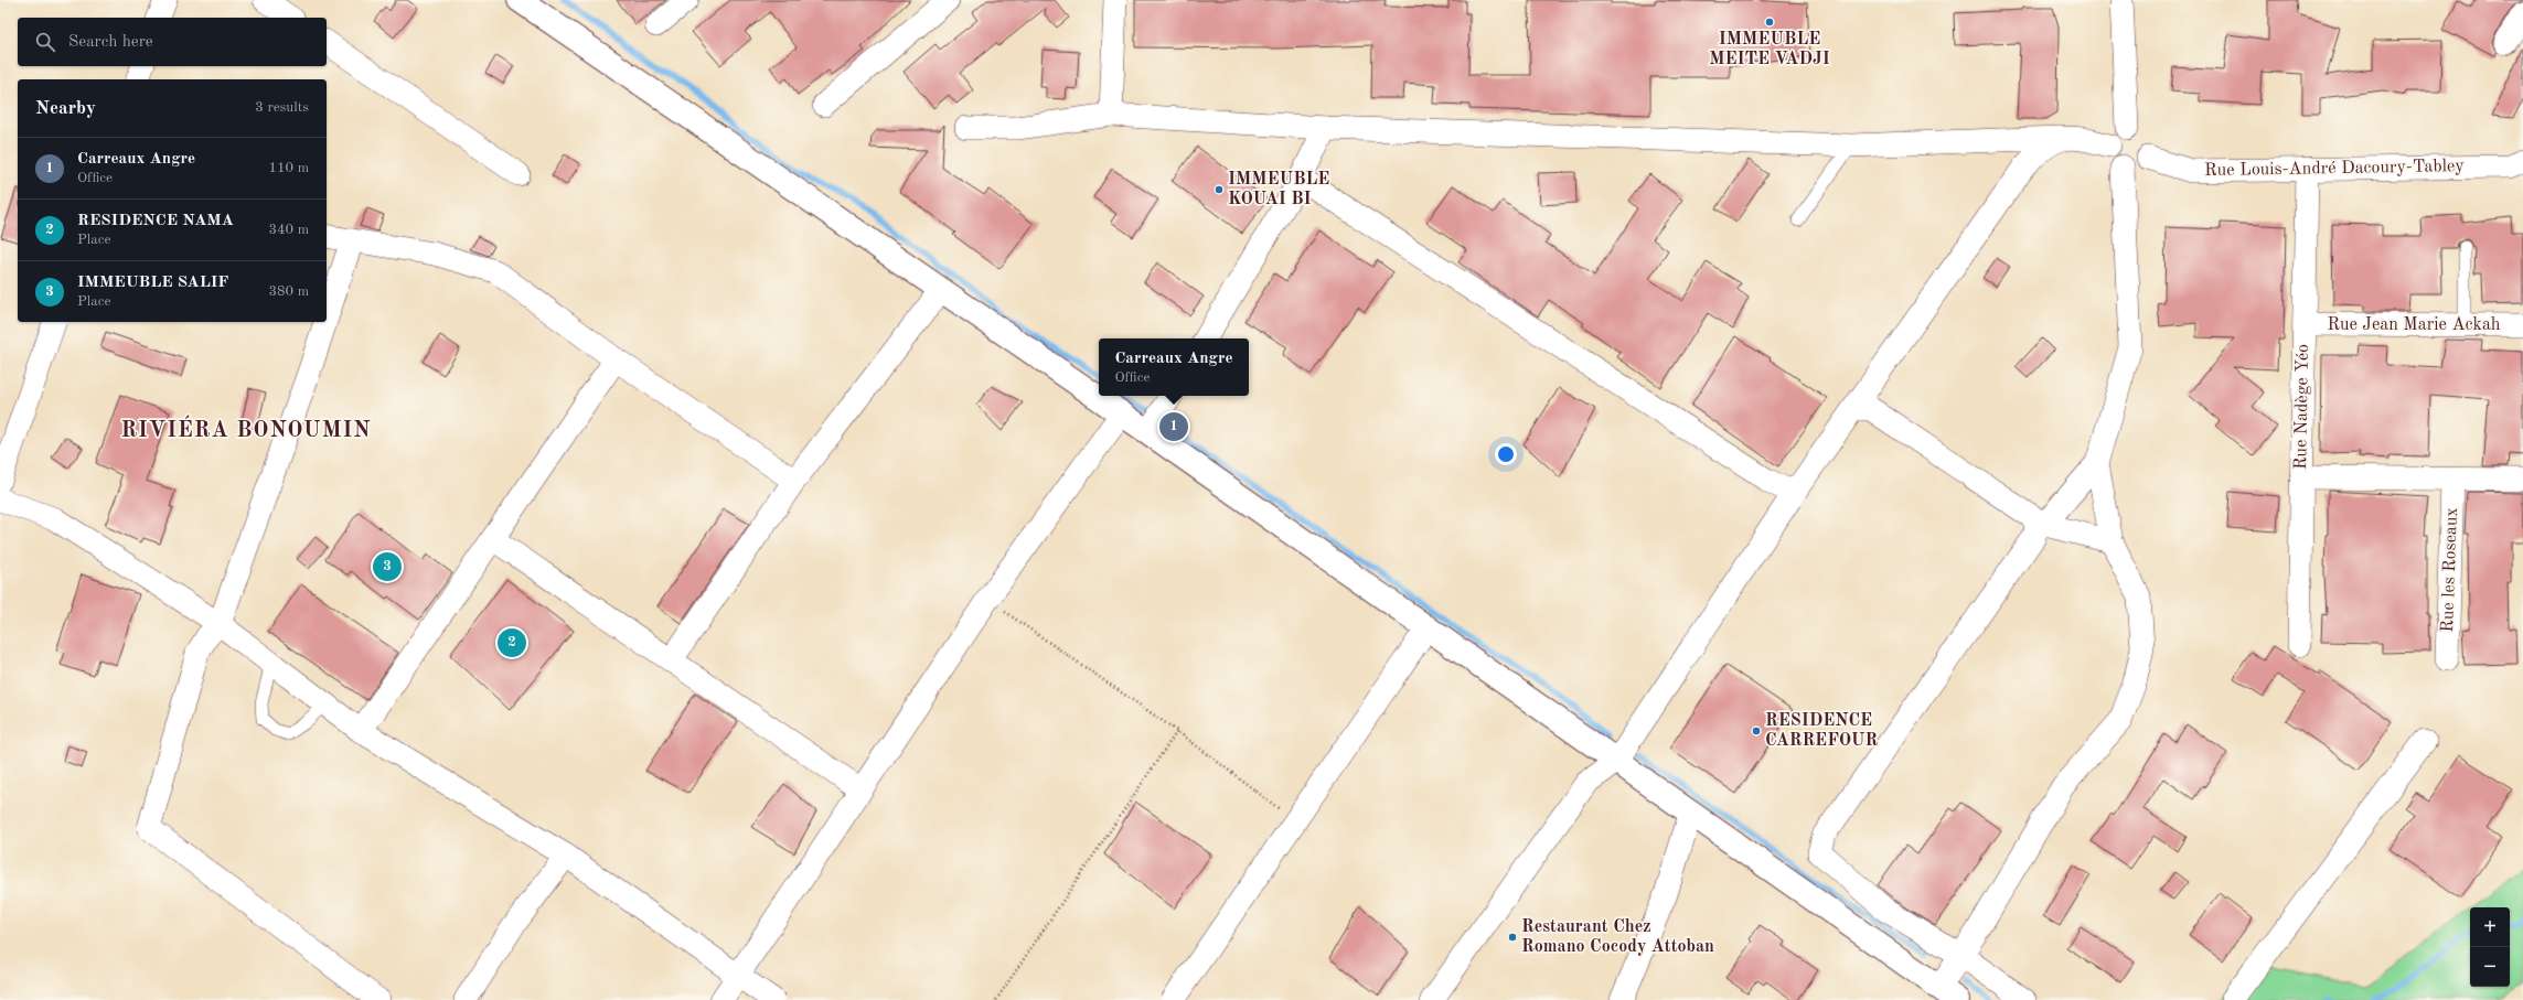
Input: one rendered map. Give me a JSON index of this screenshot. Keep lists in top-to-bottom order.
{
  "streets": {
    "street": [
      "Rue Louis-André Dacoury-Tabley",
      "Rue Jean Marie Ackah",
      "Rue Nadège Yéo",
      "Rue les Roseaux"
    ]
  },
  "crossings": [
    ["Rue Louis-André Dacoury-Tabley", "Rue Nadège Yéo"],
    ["Rue Jean Marie Ackah", "Rue Nadège Yéo"]
  ],
  "districts": ["RIVIÉRA BONOUMIN"],
  "places": [
    "IMMEUBLE MEITE VADJI",
    "IMMEUBLE KOUAI BI",
    "RESIDENCE CARREFOUR",
    "Restaurant Chez Romano Cocody Attoban"
  ],
  "page": {
    "search": "Search here",
    "heading": ["Nearby", "3 results"],
    "list": [
      {
        "mark": "1",
        "name": "Carreaux Angre",
        "note": "Office",
        "value": "110 m"
      },
      {
        "mark": "2",
        "name": "RESIDENCE NAMA",
        "note": "Place",
        "value": "340 m"
      },
      {
        "mark": "3",
        "name": "IMMEUBLE SALIF",
        "note": "Place",
        "value": "380 m"
      }
    ],
    "popup": ["Carreaux Angre", "Office"],
    "pins": ["1", "3", "2"],
    "map_buttons": ["+", "−"]
  }
}
